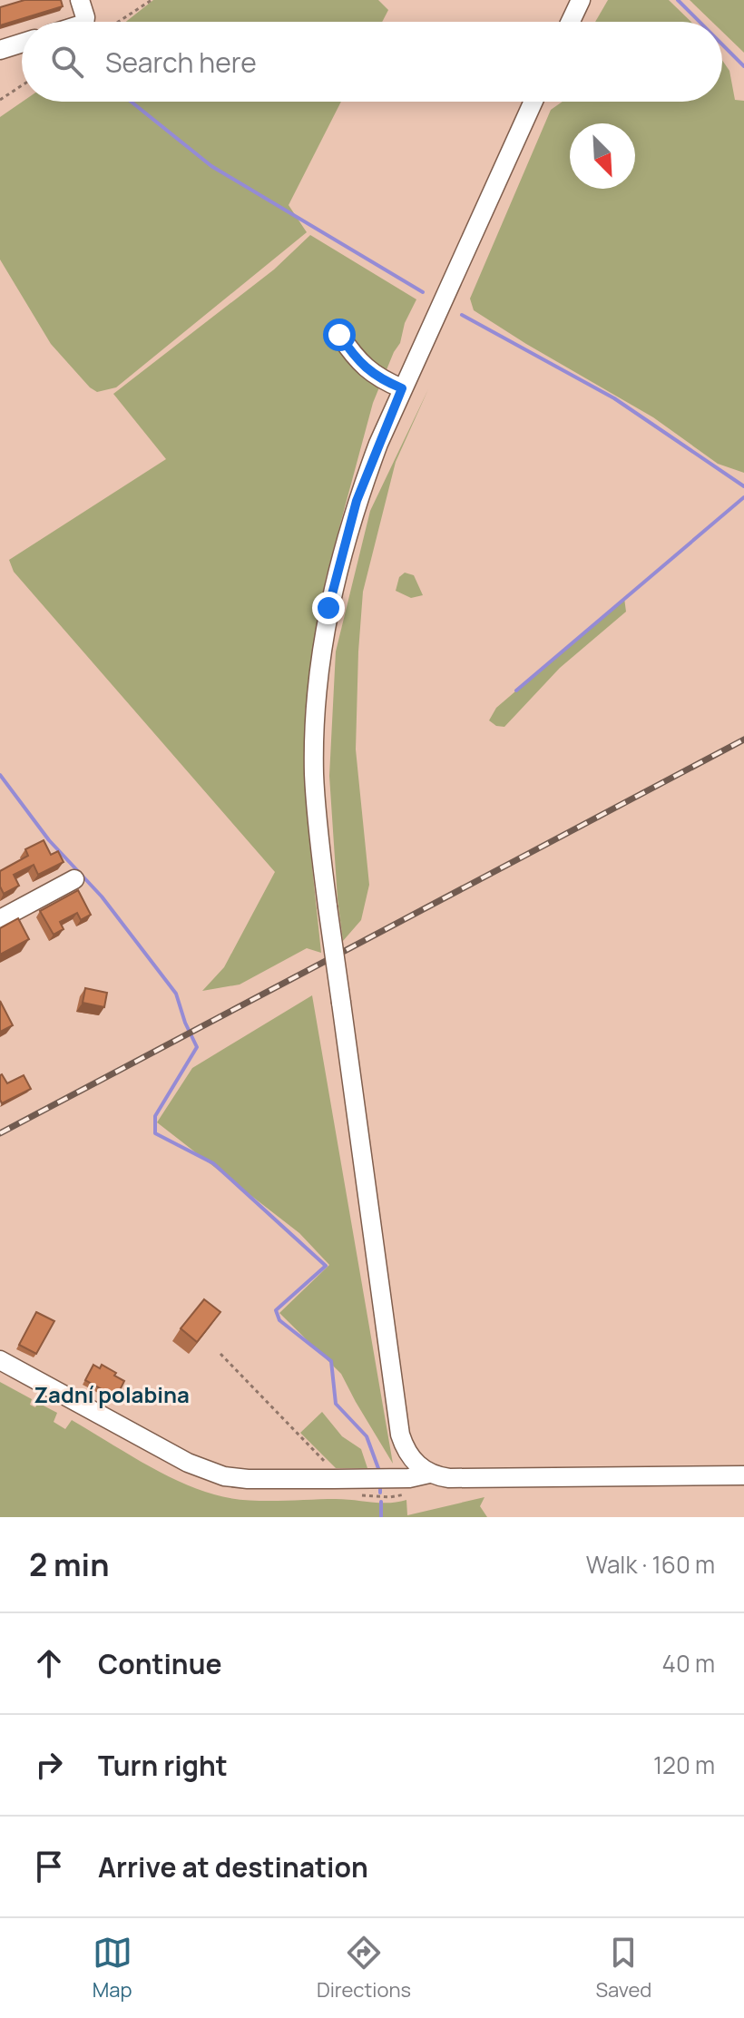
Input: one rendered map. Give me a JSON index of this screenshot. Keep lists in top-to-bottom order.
{
  "districts": ["Zadní polabina"],
  "north": "bottom right",
  "page": {
    "search": "Search here",
    "heading": ["2 min", "Walk · 160 m"],
    "list": [
      ["Continue", "40 m"],
      ["Turn right", "120 m"],
      "Arrive at destination"
    ],
    "nav": ["Map", "Directions", "Saved"]
  }
}
